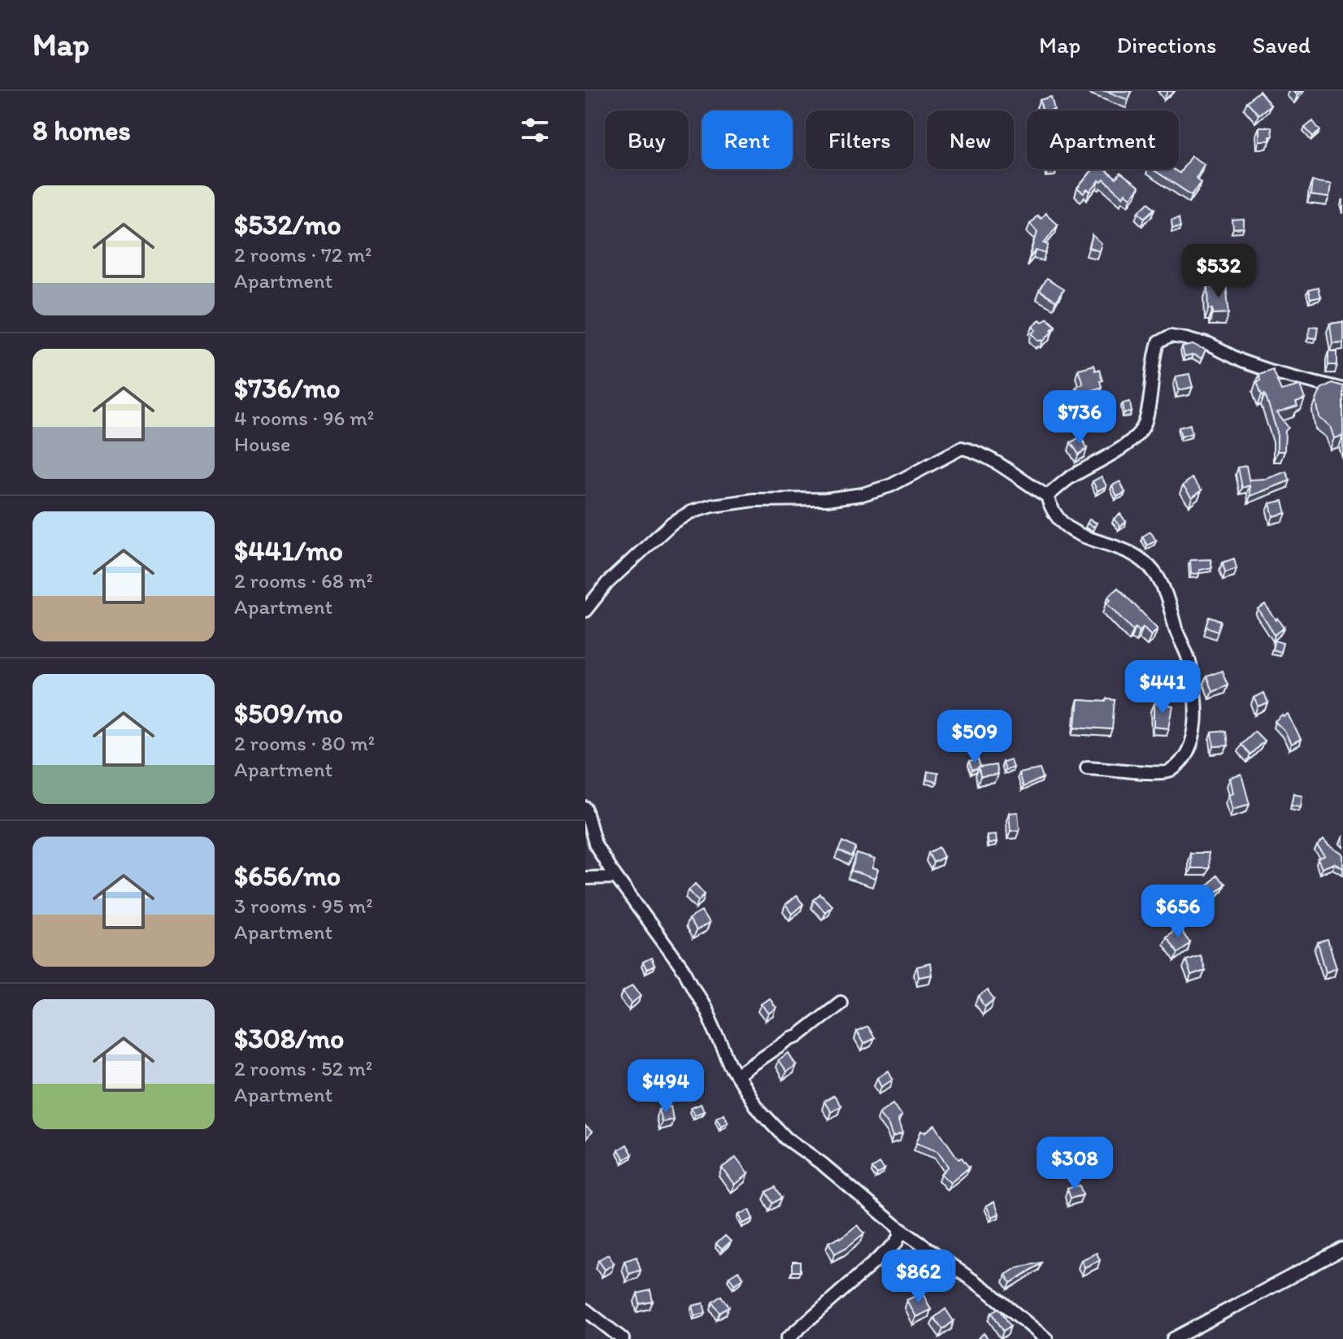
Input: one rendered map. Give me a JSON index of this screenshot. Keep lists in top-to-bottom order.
{
  "page": {
    "header": "Map",
    "nav": ["Map", "Directions", "Saved"],
    "heading": "8 homes",
    "chip": [
      "Buy",
      "Rent",
      "Filters",
      "New",
      "Apartment"
    ],
    "list": [
      {
        "name": "$532/mo",
        "note": "2 rooms · 72 m² · Apartment"
      },
      {
        "name": "$736/mo",
        "note": "4 rooms · 96 m² · House"
      },
      {
        "name": "$441/mo",
        "note": "2 rooms · 68 m² · Apartment"
      },
      {
        "name": "$509/mo",
        "note": "2 rooms · 80 m² · Apartment"
      },
      {
        "name": "$656/mo",
        "note": "3 rooms · 95 m² · Apartment"
      },
      {
        "name": "$308/mo",
        "note": "2 rooms · 52 m² · Apartment"
      }
    ],
    "price": [
      "$532",
      "$736",
      "$441",
      "$509",
      "$656",
      "$494",
      "$308",
      "$862"
    ]
  }
}
